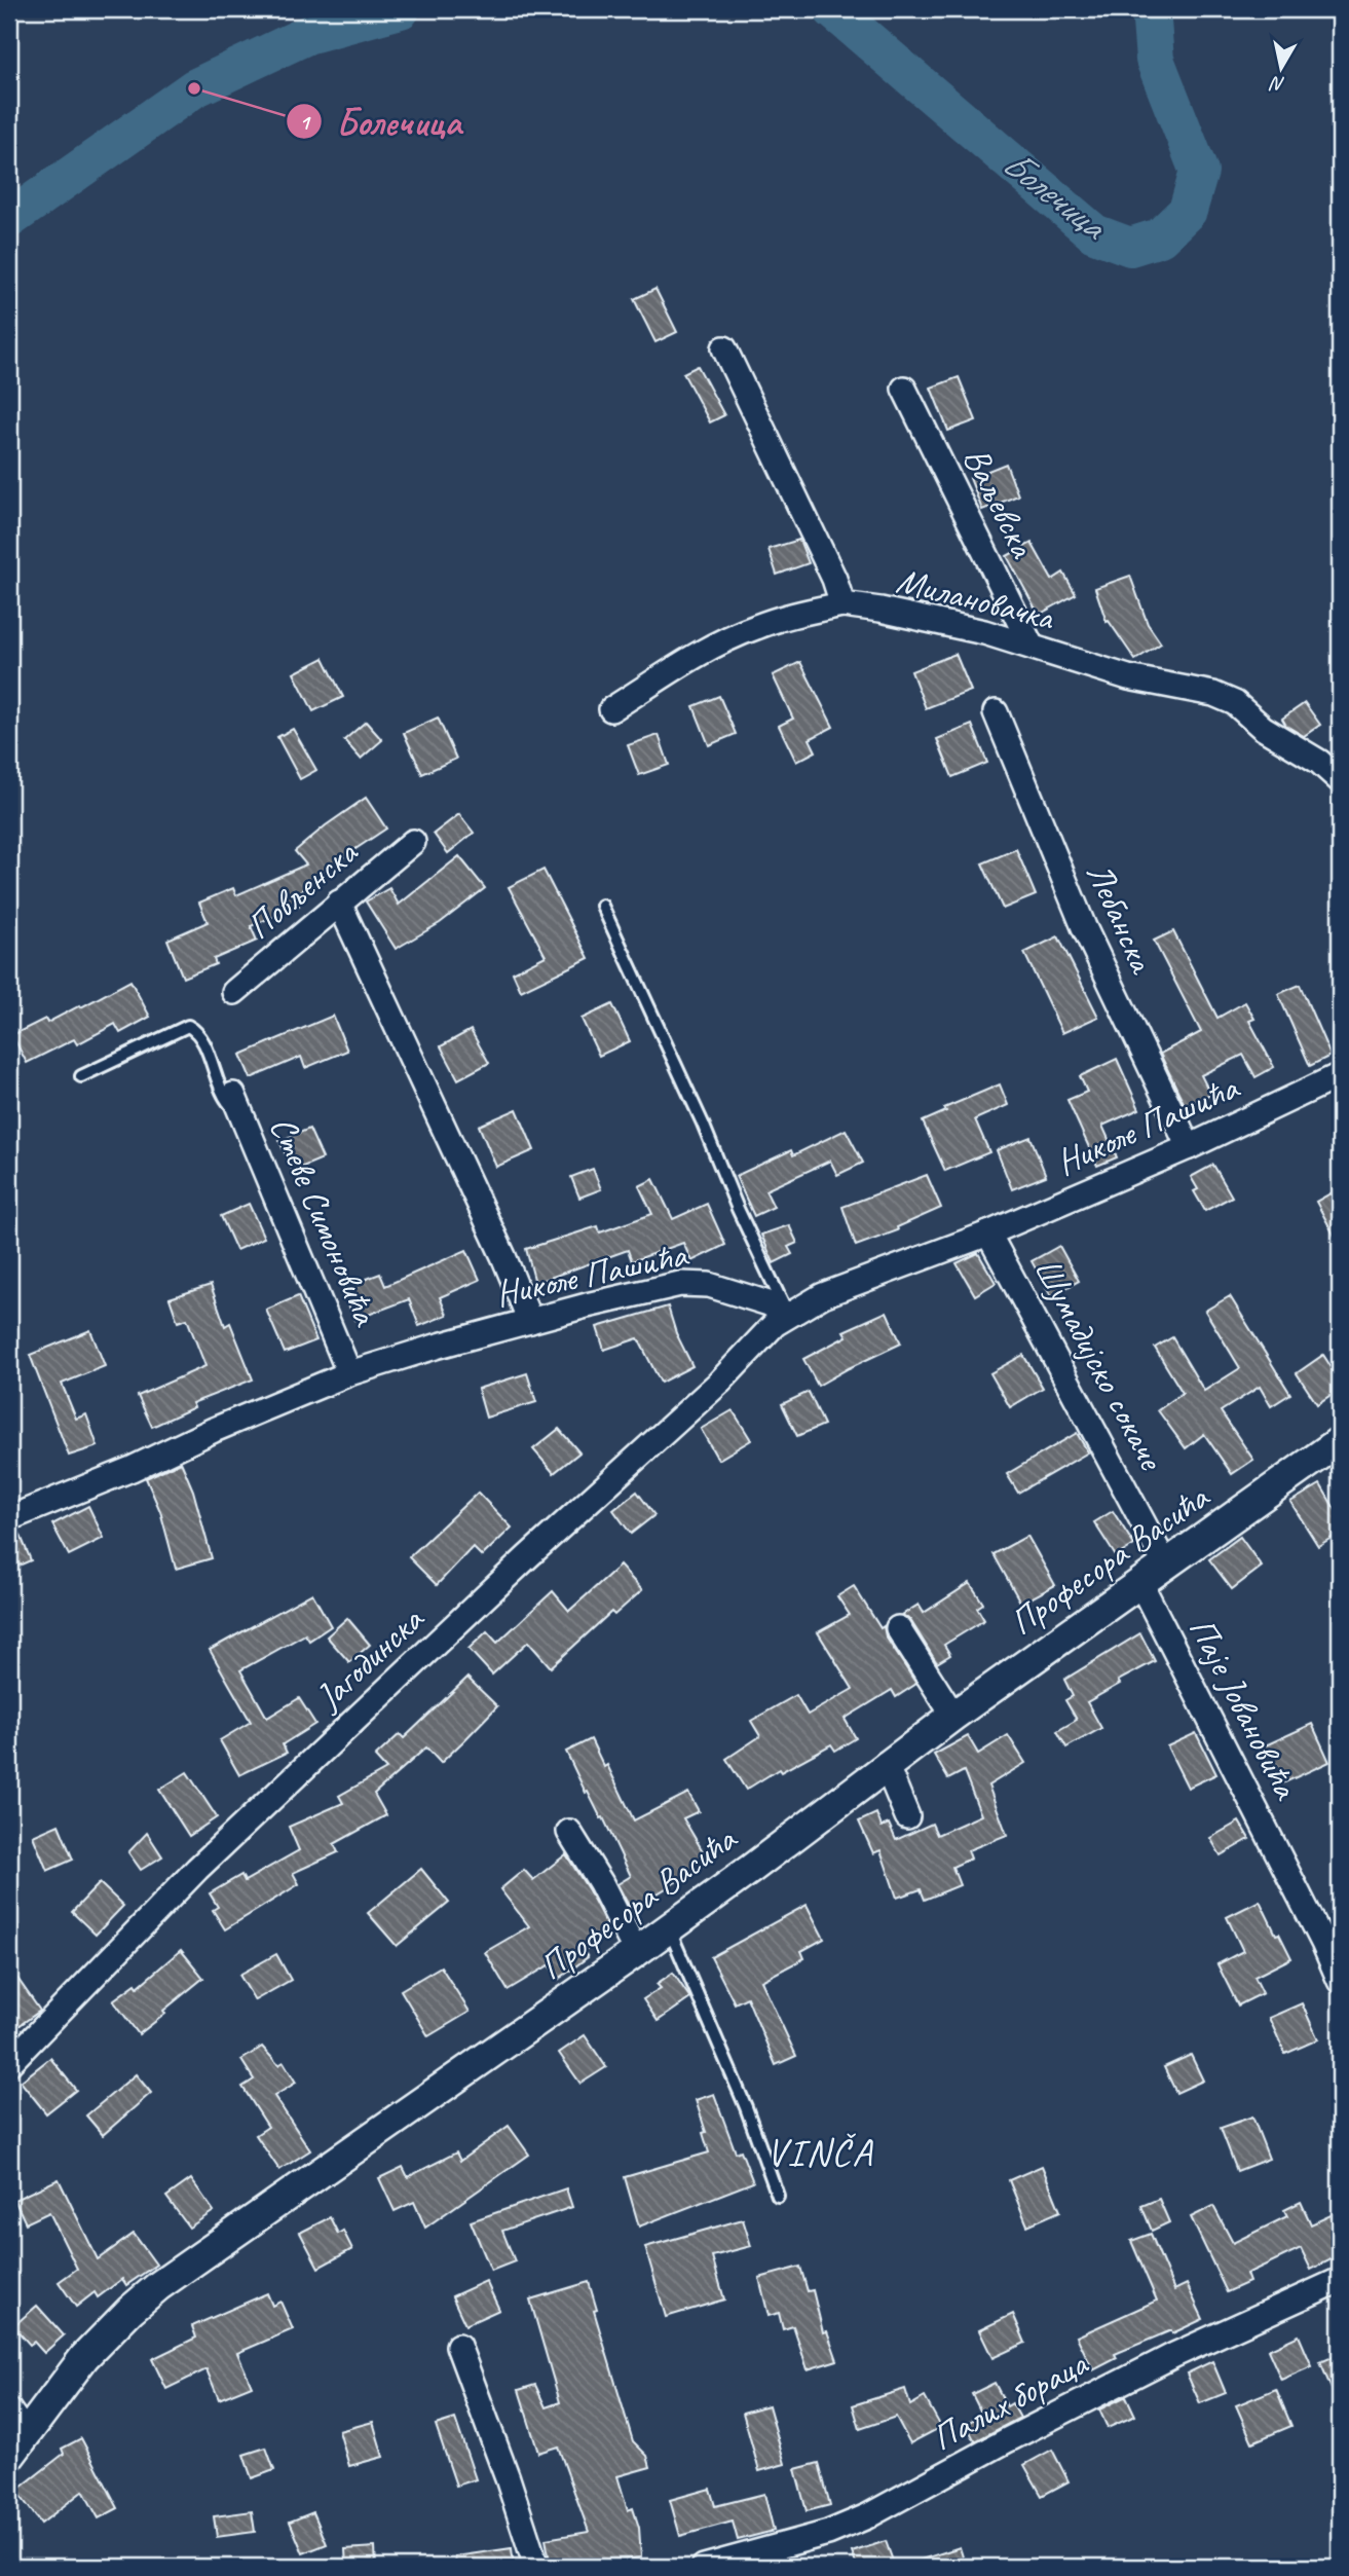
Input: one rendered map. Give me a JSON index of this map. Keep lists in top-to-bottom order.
{
  "streets": {
    "street": [
      "Ваљевска",
      "Милановачка",
      "Повљенска",
      "Лебанска",
      "Николе Пашића",
      "Стеве Симоновића",
      "Шумадијско сокаче",
      "Професора Васића",
      "Јагодинска",
      "Паје Јовановића",
      "Палих бораца"
    ]
  },
  "crossings": [
    ["Ваљевска", "Милановачка"],
    ["Лебанска", "Николе Пашића"],
    ["Николе Пашића", "Стеве Симоновића"],
    ["Николе Пашића", "Шумадијско сокаче"],
    ["Николе Пашића", "Јагодинска"],
    ["Шумадијско сокаче", "Професора Васића"],
    ["Професора Васића", "Паје Јовановића"]
  ],
  "districts": ["VINČA"],
  "water": ["Болечица"],
  "places": ["Болечица"],
  "north": "bottom"
}
